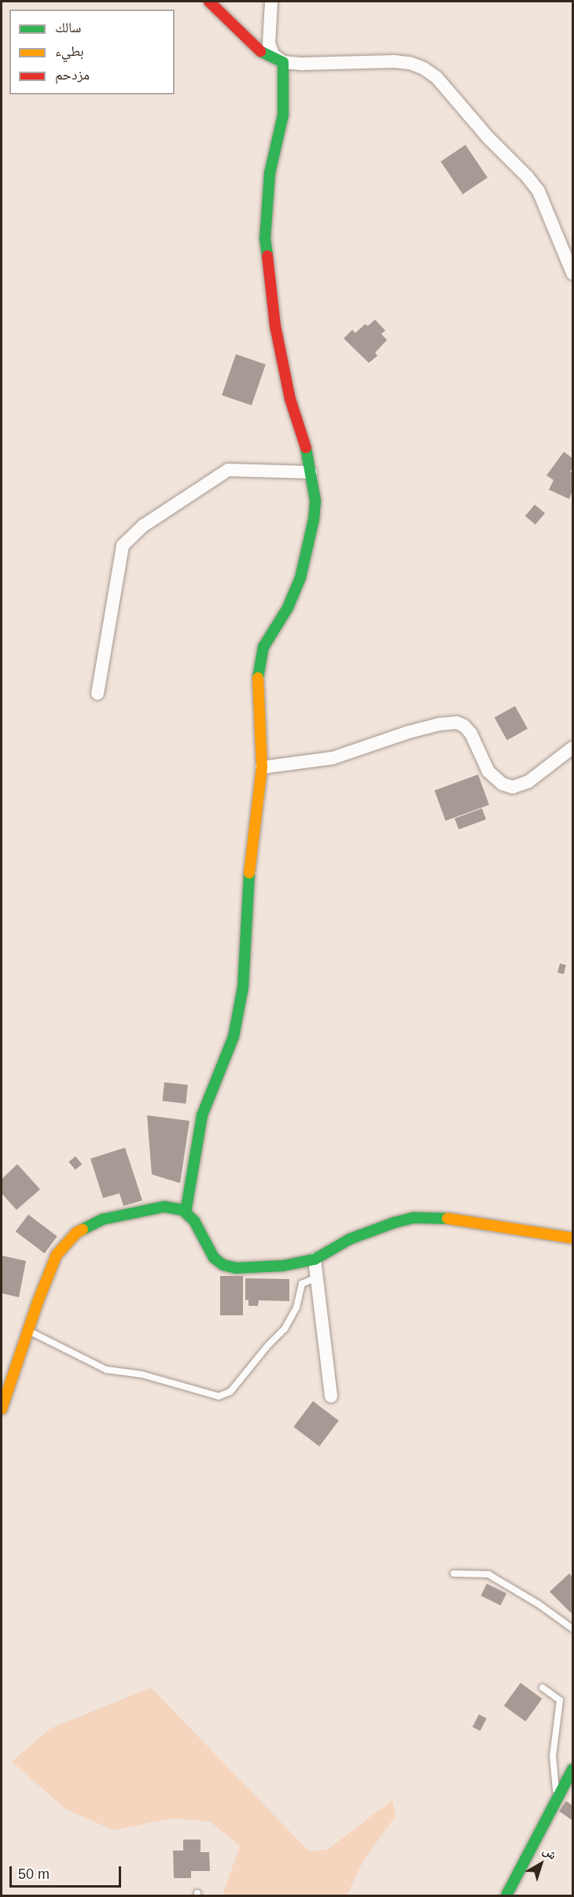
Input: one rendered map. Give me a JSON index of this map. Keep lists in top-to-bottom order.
{
  "legend": ["سالك", "بطيء", "مزدحم"],
  "scale_bar": "50 m",
  "north": "top right"
}
